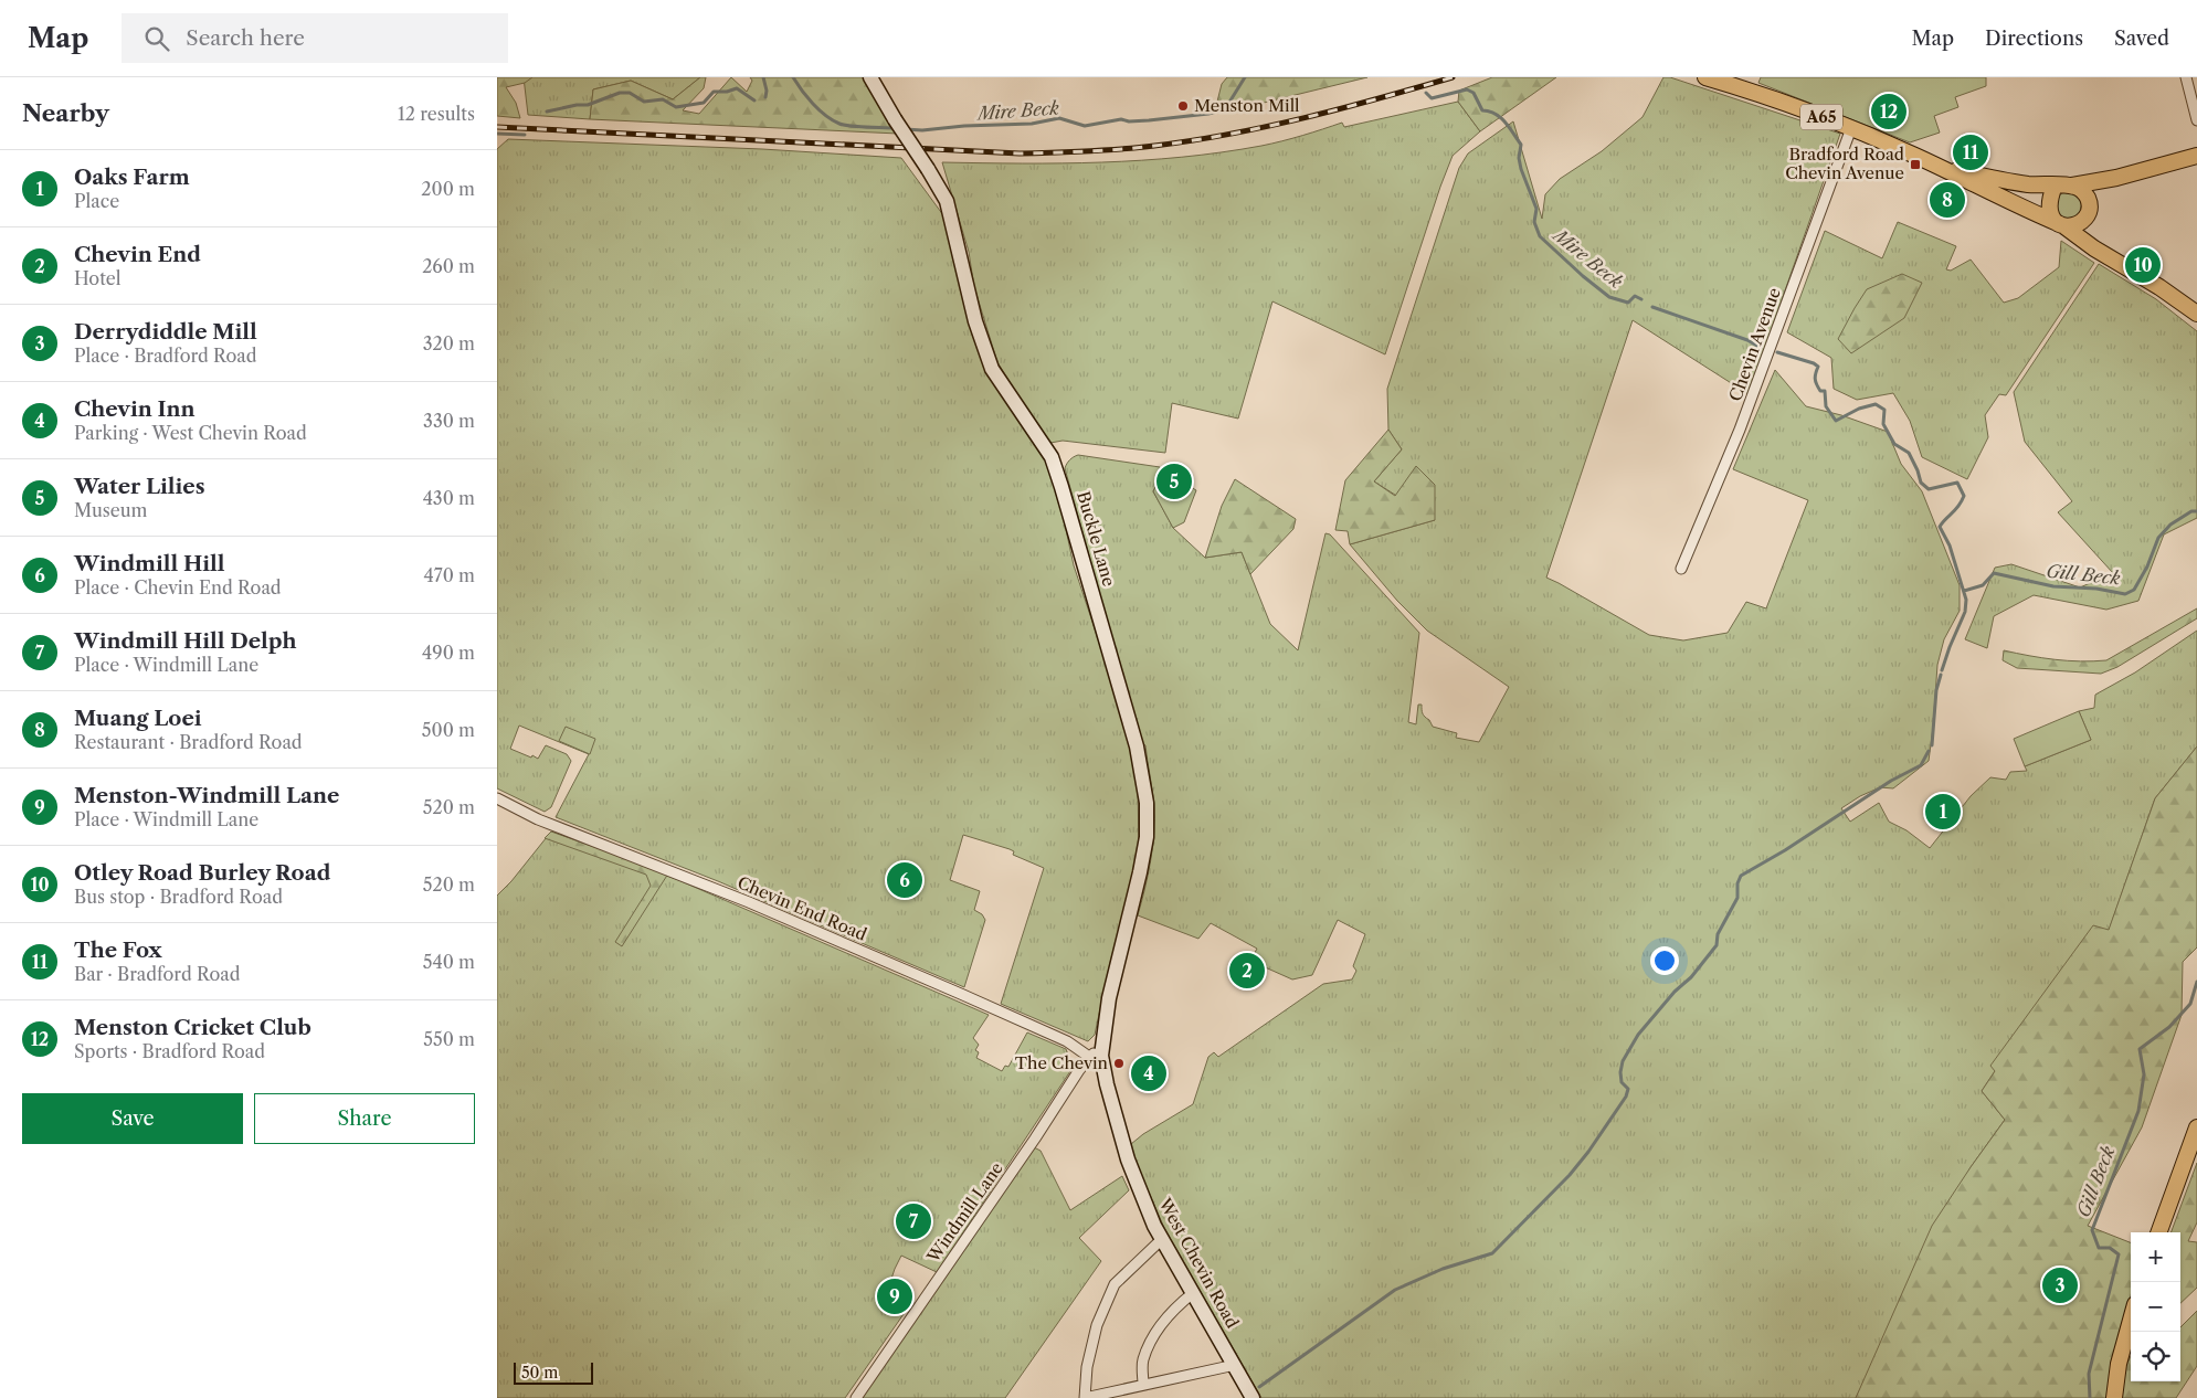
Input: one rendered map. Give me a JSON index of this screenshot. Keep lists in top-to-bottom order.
{
  "streets": {
    "main road": ["A65"],
    "street": [
      "Chevin Avenue",
      "Buckle Lane",
      "Chevin End Road",
      "Windmill Lane",
      "West Chevin Road"
    ]
  },
  "crossings": [
    ["A65", "Chevin Avenue"],
    ["Buckle Lane", "Windmill Lane"],
    ["Buckle Lane", "West Chevin Road"],
    ["Chevin End Road", "Windmill Lane"],
    ["Windmill Lane", "West Chevin Road"]
  ],
  "water": ["Mire Beck", "Gill Beck"],
  "places": {
    "other": ["Menston Mill", "The Chevin"],
    "transit": ["Bradford Road Chevin Avenue"]
  },
  "scale_bar": "50 m",
  "page": {
    "header": "Map",
    "search": "Search here",
    "nav": ["Map", "Directions", "Saved"],
    "heading": ["Nearby", "12 results"],
    "pins": [
      "12",
      "11",
      "8",
      "10",
      "5",
      "1",
      "6",
      "2",
      "4",
      "7",
      "3",
      "9"
    ],
    "list": [
      {
        "mark": "1",
        "name": "Oaks Farm",
        "note": "Place",
        "value": "200 m"
      },
      {
        "mark": "2",
        "name": "Chevin End",
        "note": "Hotel",
        "value": "260 m"
      },
      {
        "mark": "3",
        "name": "Derrydiddle Mill",
        "note": "Place · Bradford Road",
        "value": "320 m"
      },
      {
        "mark": "4",
        "name": "Chevin Inn",
        "note": "Parking · West Chevin Road",
        "value": "330 m"
      },
      {
        "mark": "5",
        "name": "Water Lilies",
        "note": "Museum",
        "value": "430 m"
      },
      {
        "mark": "6",
        "name": "Windmill Hill",
        "note": "Place · Chevin End Road",
        "value": "470 m"
      },
      {
        "mark": "7",
        "name": "Windmill Hill Delph",
        "note": "Place · Windmill Lane",
        "value": "490 m"
      },
      {
        "mark": "8",
        "name": "Muang Loei",
        "note": "Restaurant · Bradford Road",
        "value": "500 m"
      },
      {
        "mark": "9",
        "name": "Menston-Windmill Lane",
        "note": "Place · Windmill Lane",
        "value": "520 m"
      },
      {
        "mark": "10",
        "name": "Otley Road Burley Road",
        "note": "Bus stop · Bradford Road",
        "value": "520 m"
      },
      {
        "mark": "11",
        "name": "The Fox",
        "note": "Bar · Bradford Road",
        "value": "540 m"
      },
      {
        "mark": "12",
        "name": "Menston Cricket Club",
        "note": "Sports · Bradford Road",
        "value": "550 m"
      }
    ],
    "buttons": ["Save", "Share"],
    "map_buttons": ["+", "−"],
    "scale": "50 m"
  }
}
